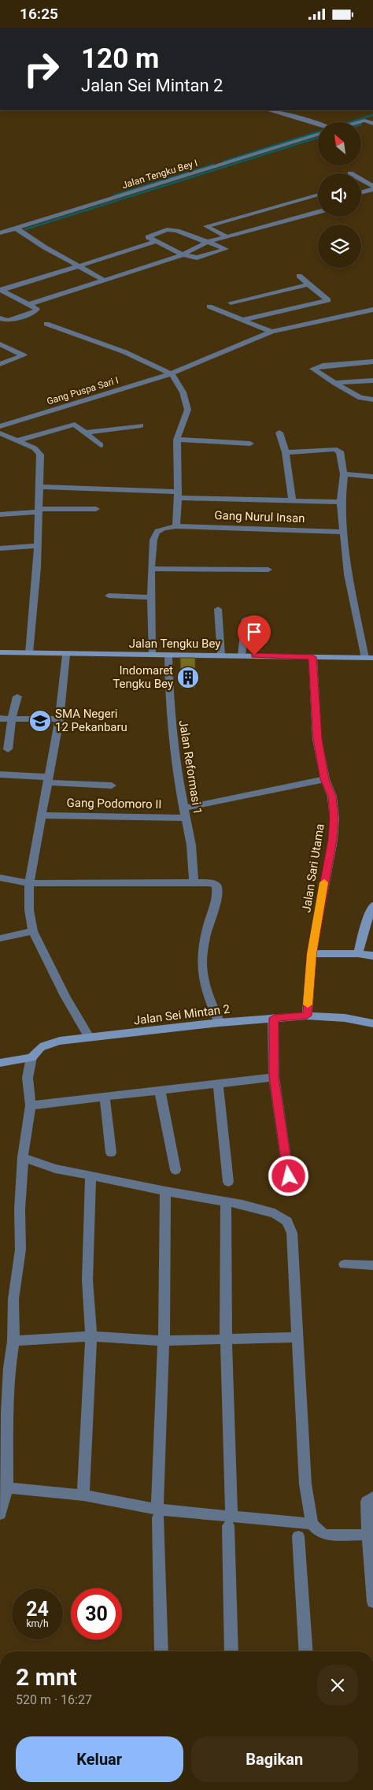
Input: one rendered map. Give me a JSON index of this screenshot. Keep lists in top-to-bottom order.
{
  "streets": {
    "street": [
      "Jalan Tengku Bey I",
      "Gang Puspa Sari I",
      "Gang Nurul Insan",
      "Jalan Tengku Bey",
      "Jalan Reformasi 1",
      "Gang Podomoro II",
      "Jalan Sari Utama",
      "Jalan Sei Mintan 2"
    ]
  },
  "crossings": [
    ["Jalan Tengku Bey", "Jalan Reformasi 1"],
    ["Jalan Tengku Bey", "Jalan Sari Utama"],
    ["Jalan Reformasi 1", "Gang Podomoro II"],
    ["Gang Podomoro II", "Jalan Sari Utama"],
    ["Jalan Sari Utama", "Jalan Sei Mintan 2"]
  ],
  "places": {
    "building": ["Indomaret Tengku Bey"],
    "school or university": ["SMA Negeri 12 Pekanbaru"]
  },
  "north": "top left",
  "page": {
    "status": "16:25",
    "turn": ["120 m", "Jalan Sei Mintan 2"],
    "speed": "24 km/h",
    "limit": "30",
    "heading": ["2 mnt", "520 m · 16:27"],
    "buttons": ["Keluar", "Bagikan"]
  }
}
